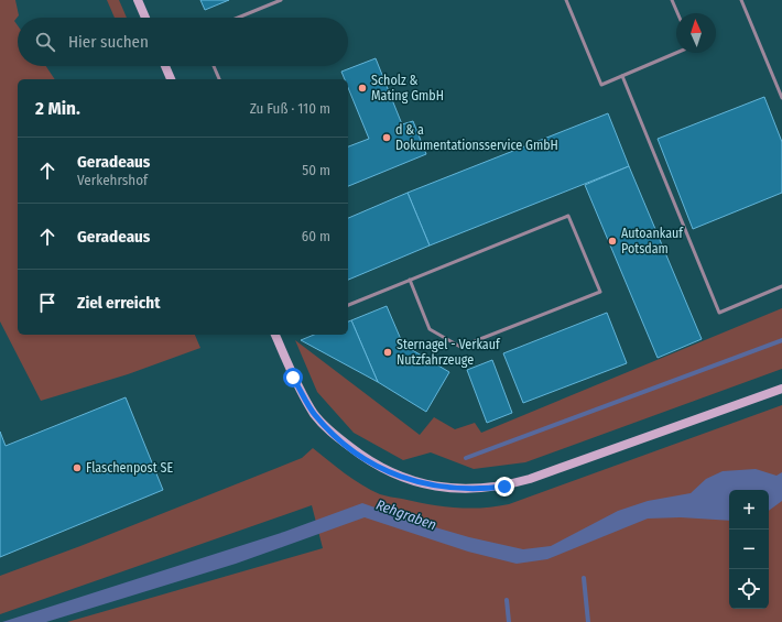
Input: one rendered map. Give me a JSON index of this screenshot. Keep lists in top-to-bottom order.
{
  "water": ["Rehgraben"],
  "places": [
    "Scholz & Mating GmbH",
    "d & a Dokumentationsservice GmbH",
    "Autoankauf Potsdam",
    "Sternagel - Verkauf Nutzfahrzeuge",
    "Flaschenpost SE"
  ],
  "north": "top",
  "page": {
    "search": "Hier suchen",
    "heading": ["2 Min.", "Zu Fuß · 110 m"],
    "list": [
      ["Geradeaus", "Verkehrshof", "50 m"],
      ["Geradeaus", "60 m"],
      "Ziel erreicht"
    ],
    "map_buttons": ["+", "−"]
  }
}
